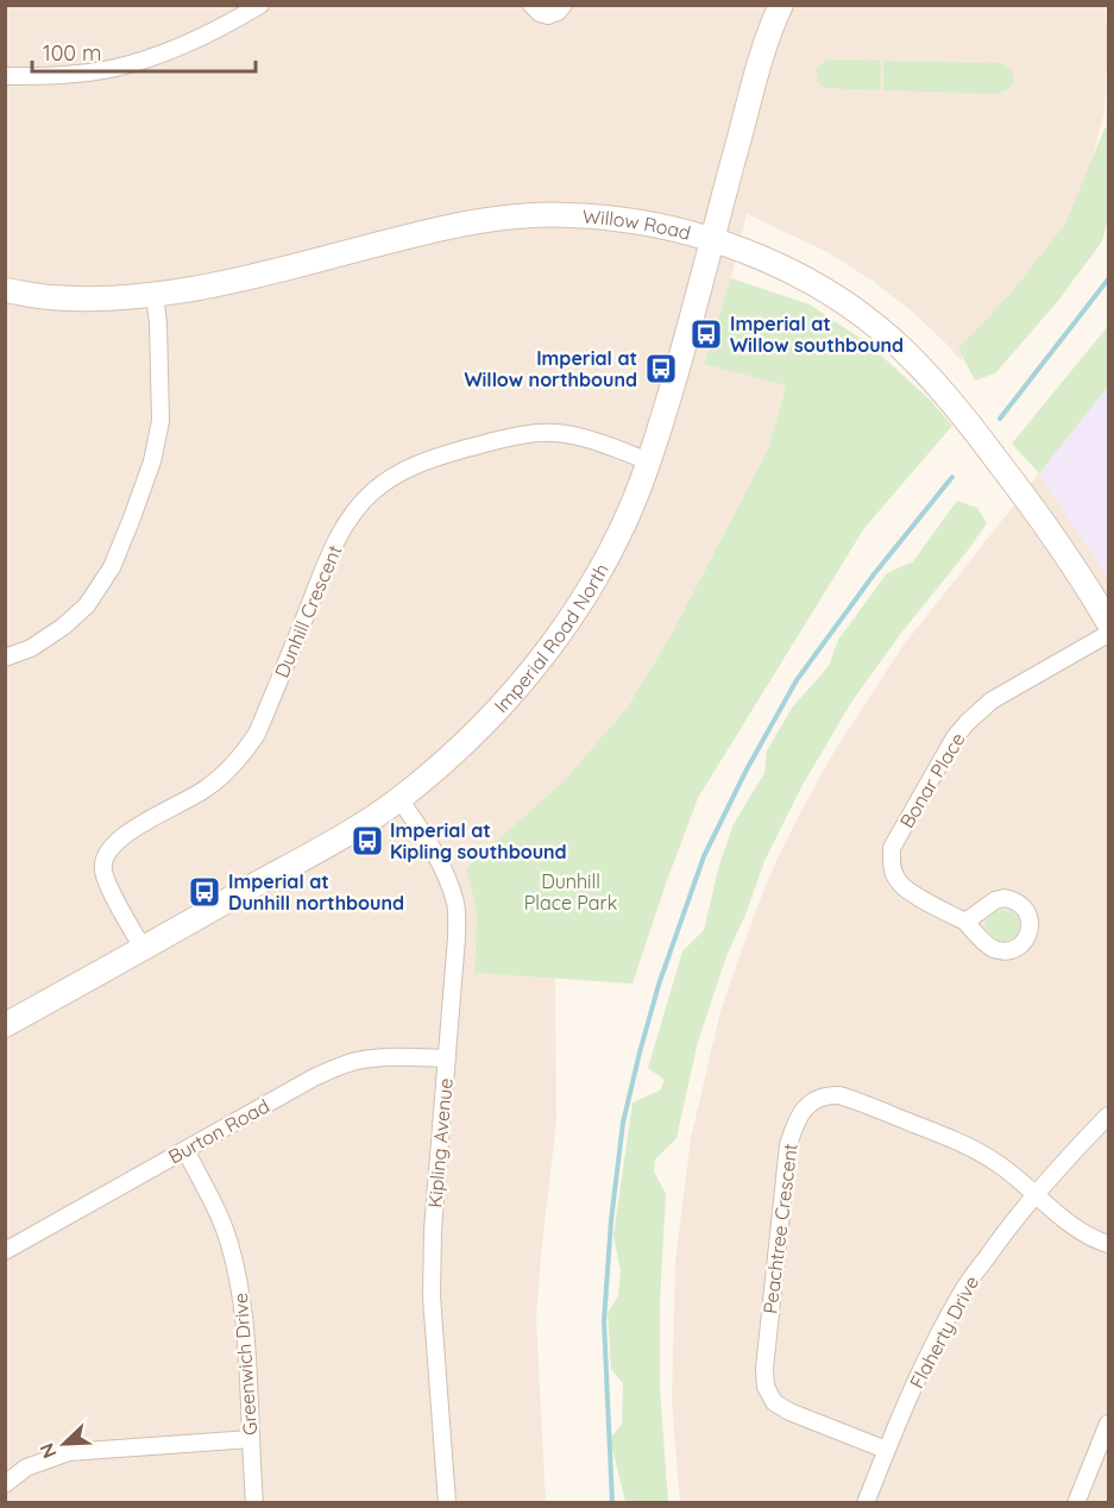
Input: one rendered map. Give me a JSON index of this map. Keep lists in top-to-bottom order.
{
  "streets": {
    "street": [
      "Willow Road",
      "Dunhill Crescent",
      "Imperial Road North",
      "Bonar Place",
      "Burton Road",
      "Kipling Avenue",
      "Peachtree Crescent",
      "Flaherty Drive",
      "Greenwich Drive"
    ]
  },
  "crossings": [
    ["Willow Road", "Imperial Road North"],
    ["Dunhill Crescent", "Imperial Road North"],
    ["Imperial Road North", "Kipling Avenue"],
    ["Burton Road", "Kipling Avenue"],
    ["Burton Road", "Greenwich Drive"],
    ["Peachtree Crescent", "Flaherty Drive"]
  ],
  "parks": ["Dunhill Place Park"],
  "places": {
    "bus stop": [
      "Imperial at Willow southbound",
      "Imperial at Willow northbound",
      "Imperial at Kipling southbound",
      "Imperial at Dunhill northbound"
    ]
  },
  "scale_bar": "100 m",
  "north": "bottom left"
}
